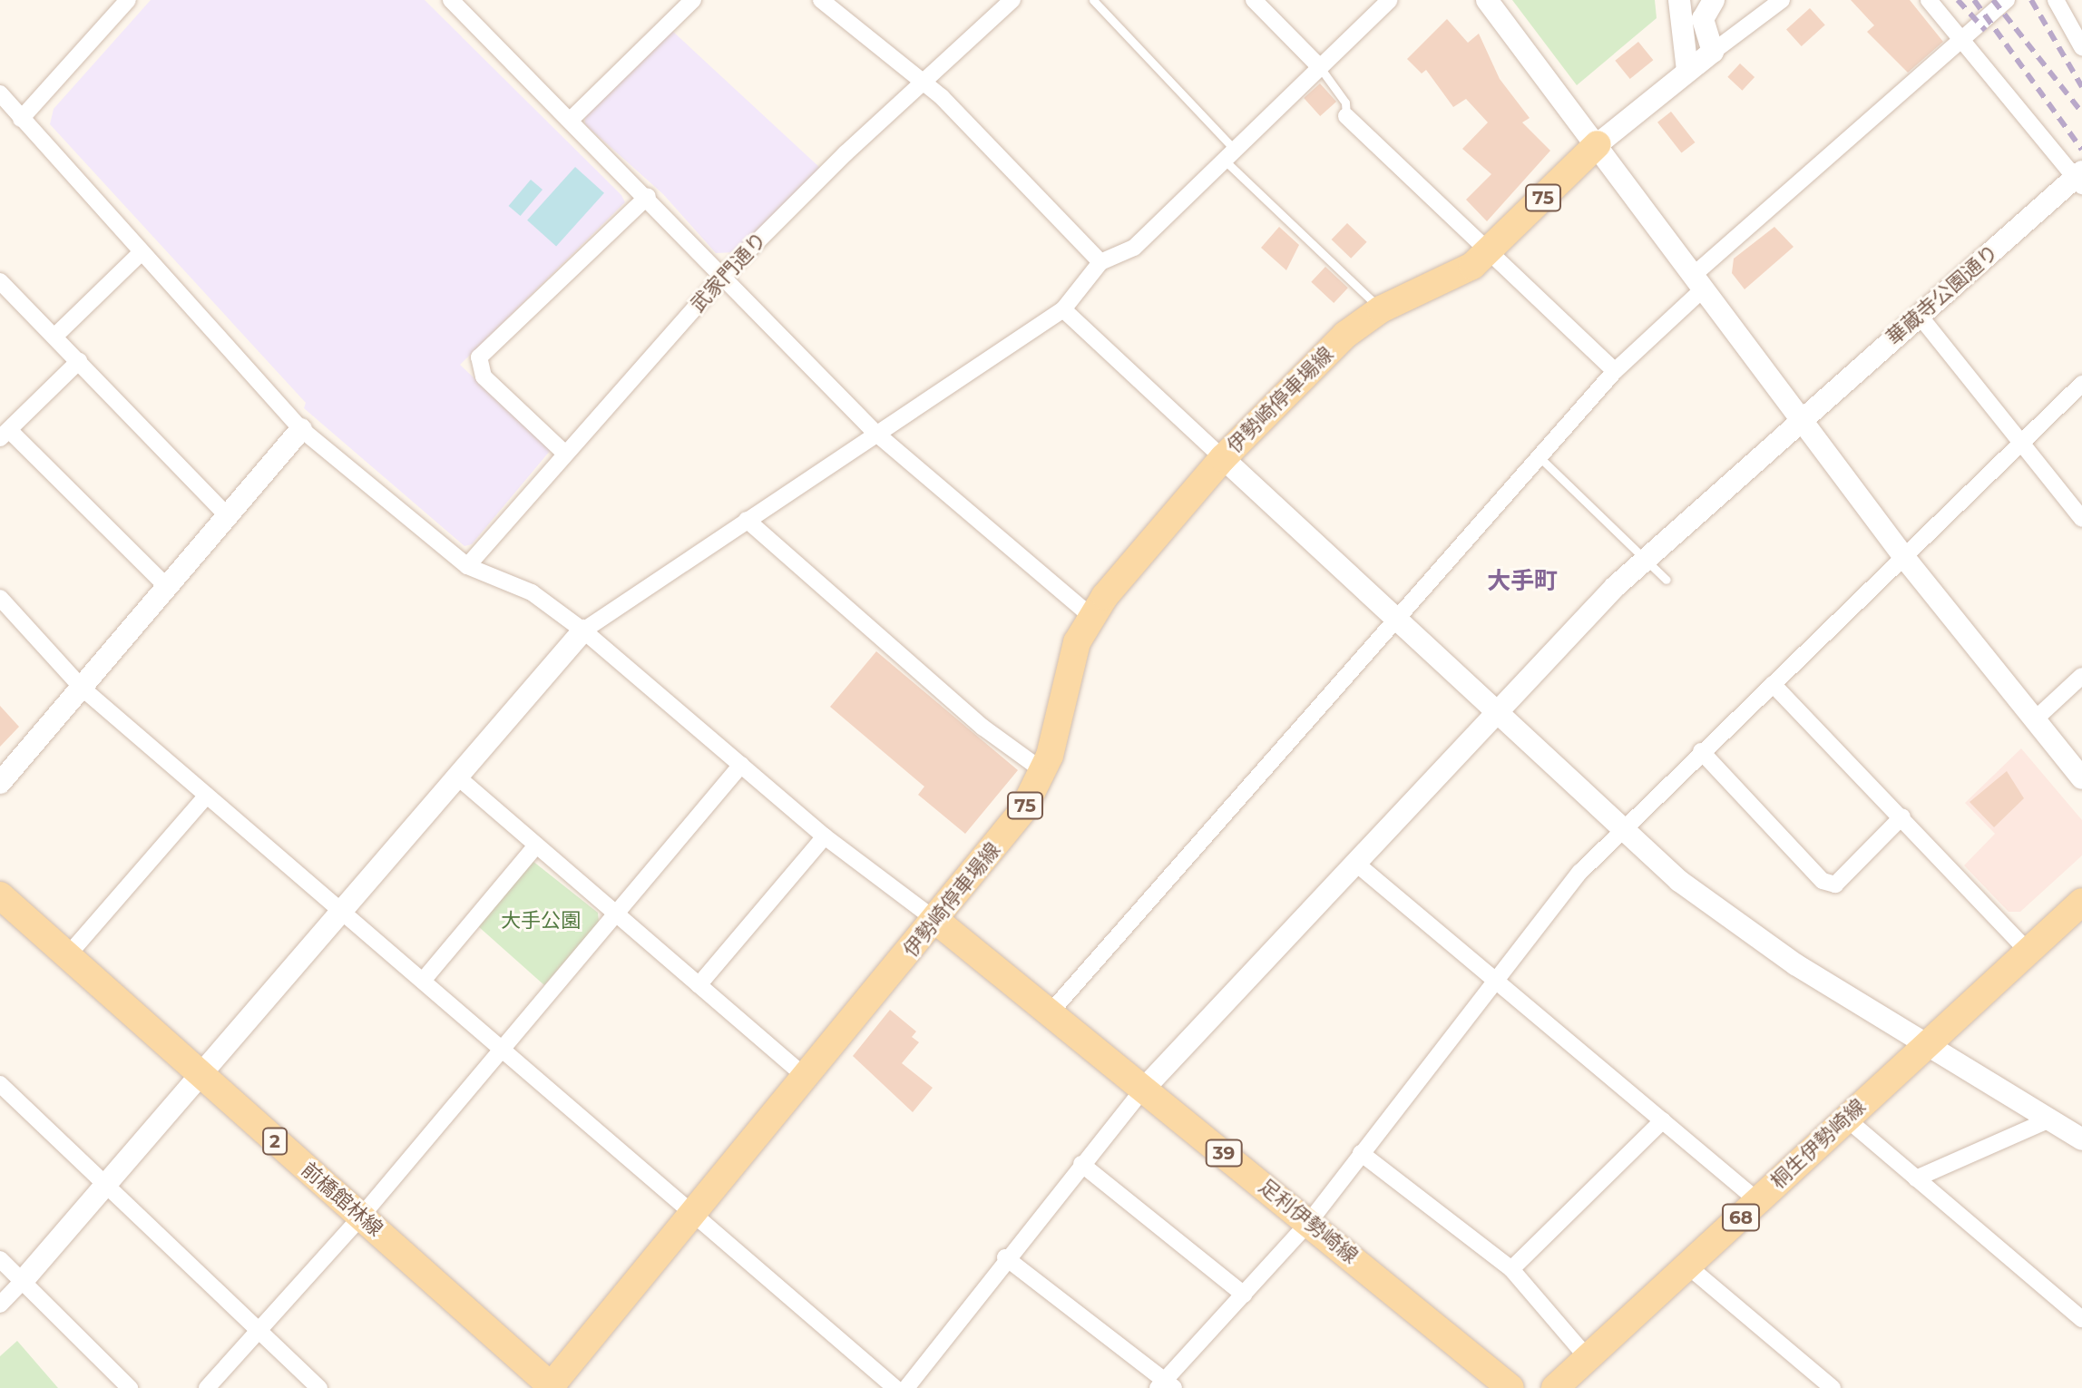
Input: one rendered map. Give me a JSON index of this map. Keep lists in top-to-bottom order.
{
  "streets": {
    "main road": [
      "75",
      "伊勢崎停車場線",
      "2",
      "桐生伊勢崎線",
      "39",
      "前橋館林線",
      "68",
      "足利伊勢崎線"
    ],
    "street": ["武家門通り", "華蔵寺公園通り"]
  },
  "crossings": [
    ["華蔵寺公園通り", "足利伊勢崎線"],
    ["伊勢崎停車場線", "前橋館林線"],
    ["伊勢崎停車場線", "足利伊勢崎線"]
  ],
  "districts": ["大手町"],
  "parks": ["大手公園"]
}
